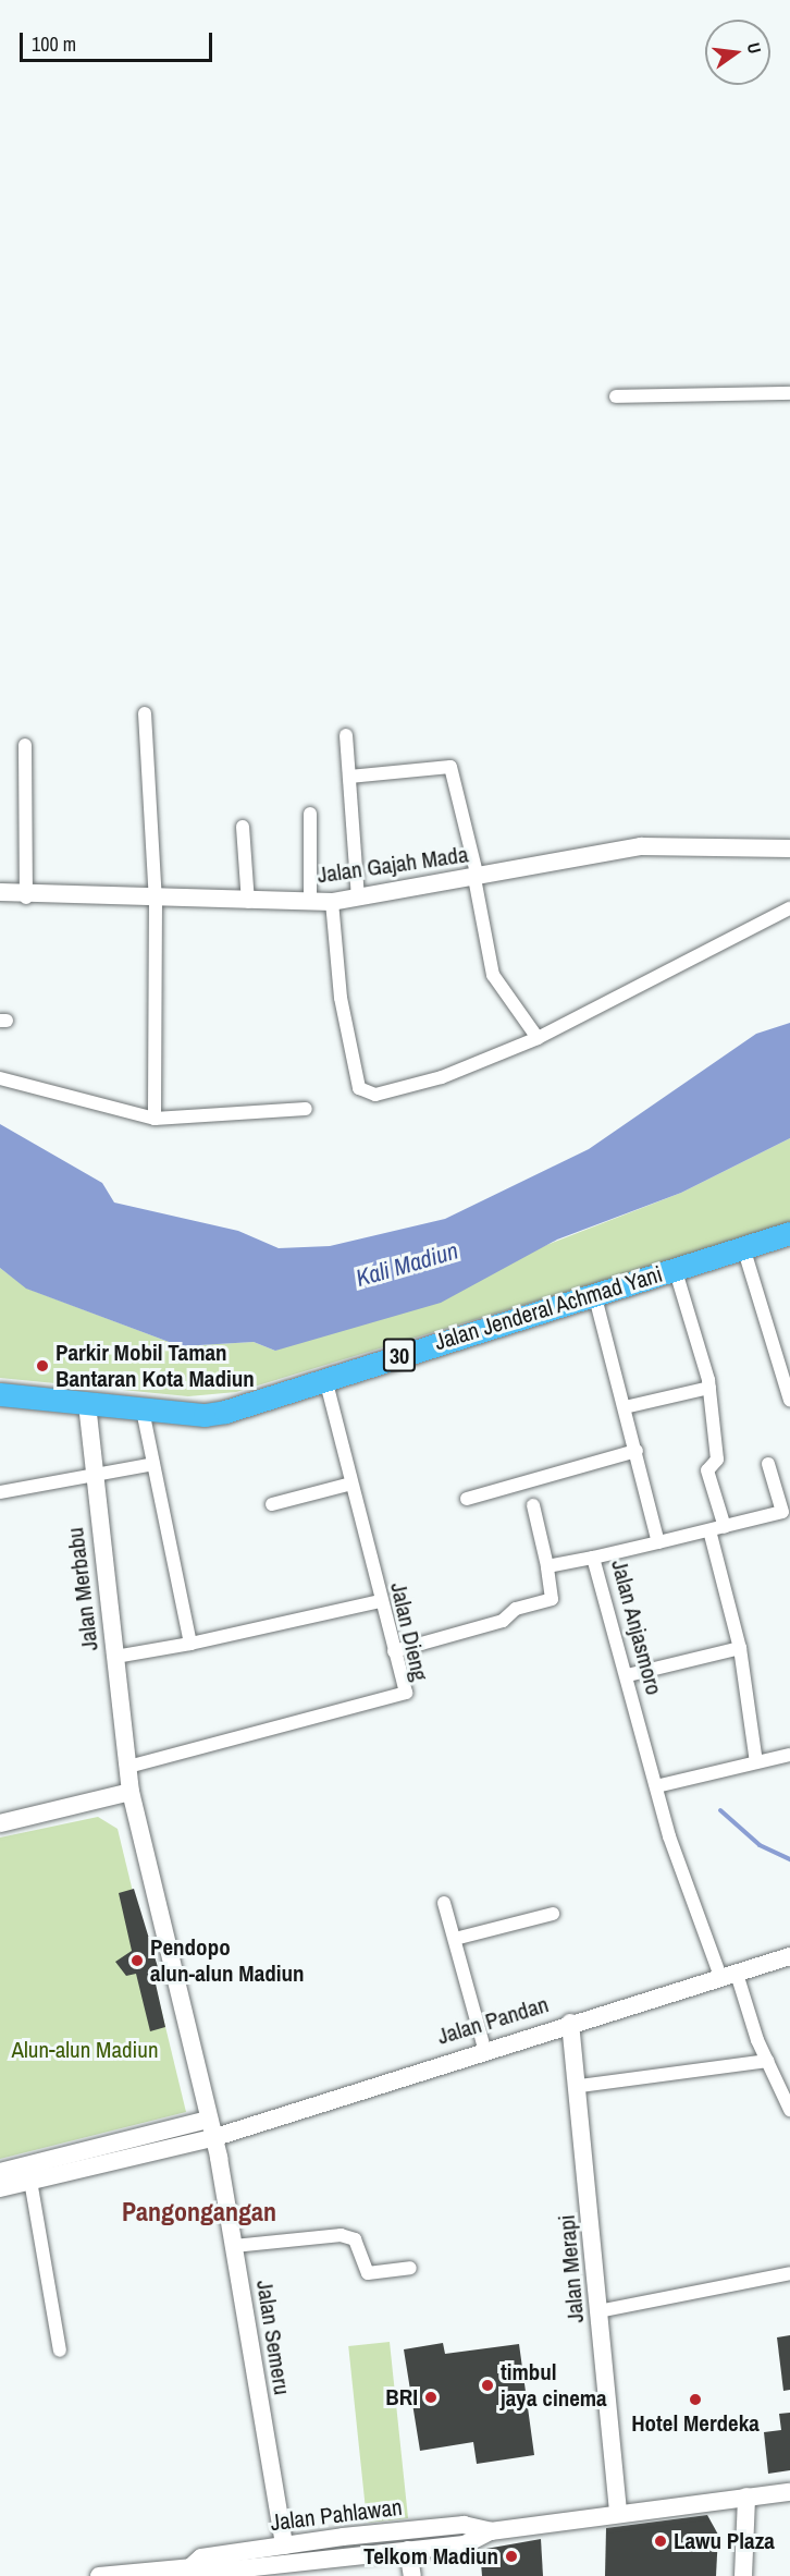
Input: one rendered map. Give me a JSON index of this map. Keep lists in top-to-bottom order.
{
  "streets": {
    "highway": ["Jalan Jenderal Achmad Yani", "30"],
    "street": [
      "Jalan Gajah Mada",
      "Jalan Merbabu",
      "Jalan Anjasmoro",
      "Jalan Dieng",
      "Jalan Pandan",
      "Jalan Merapi",
      "Jalan Semeru",
      "Jalan Pahlawan"
    ]
  },
  "crossings": [
    ["Jalan Jenderal Achmad Yani", "Jalan Merbabu"],
    ["Jalan Jenderal Achmad Yani", "Jalan Anjasmoro"],
    ["Jalan Jenderal Achmad Yani", "Jalan Dieng"],
    ["Jalan Merbabu", "Jalan Dieng"],
    ["Jalan Merbabu", "Jalan Semeru"],
    ["Jalan Anjasmoro", "Jalan Pandan"],
    ["Jalan Pandan", "Jalan Merapi"],
    ["Jalan Pandan", "Jalan Semeru"],
    ["Jalan Merapi", "Jalan Pahlawan"],
    ["Jalan Semeru", "Jalan Pahlawan"]
  ],
  "districts": ["Pangongangan"],
  "water": ["Kali Madiun"],
  "parks": ["Alun-alun Madiun"],
  "places": [
    "Parkir Mobil Taman Bantaran Kota Madiun",
    "Pendopo alun-alun Madiun",
    "timbul jaya cinema",
    "BRI",
    "Hotel Merdeka",
    "Lawu Plaza",
    "Telkom Madiun"
  ],
  "scale_bar": "100 m",
  "north": "right"
}
